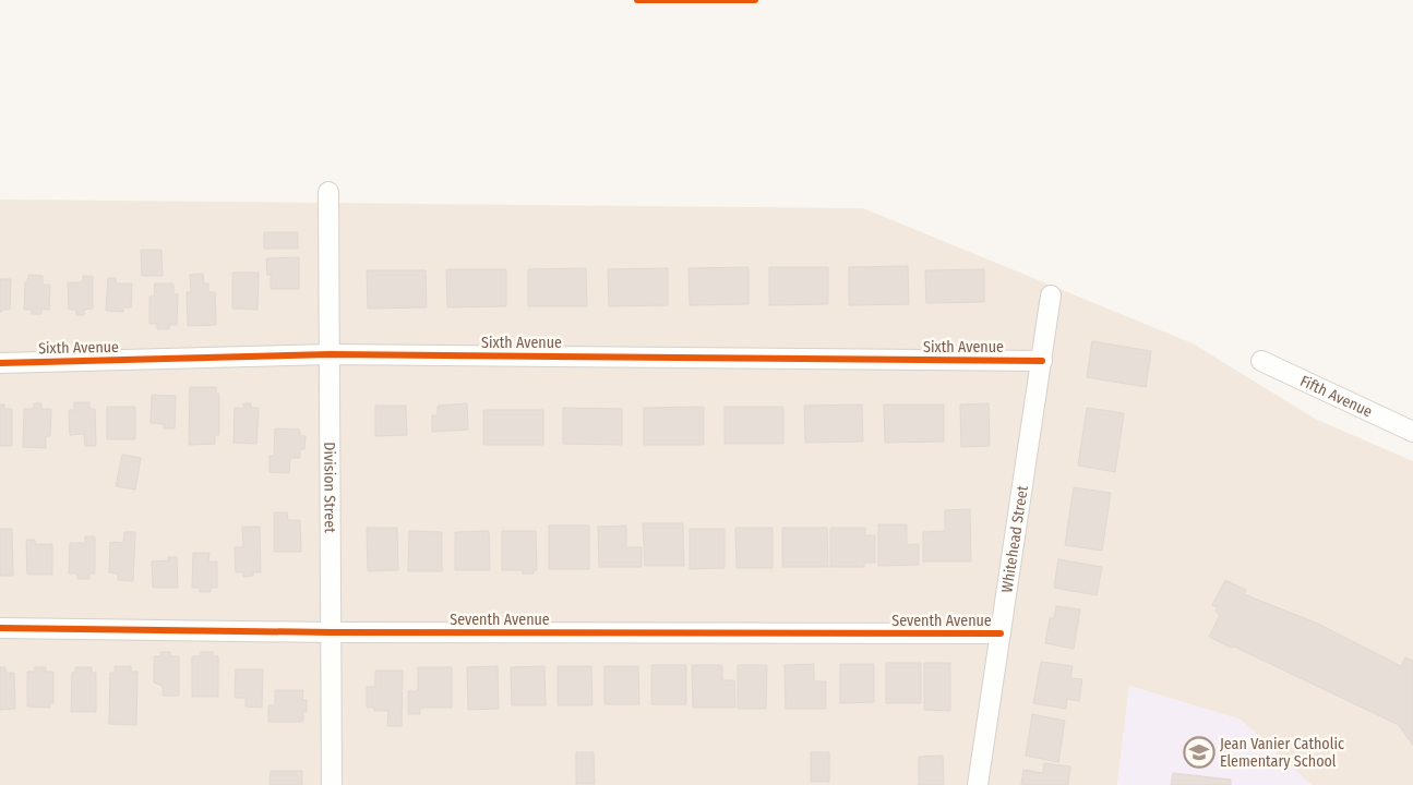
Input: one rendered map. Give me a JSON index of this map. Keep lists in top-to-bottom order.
{
  "streets": {
    "street": [
      "Sixth Avenue",
      "Fifth Avenue",
      "Division Street",
      "Whitehead Street",
      "Seventh Avenue"
    ]
  },
  "crossings": [
    ["Sixth Avenue", "Division Street"],
    ["Sixth Avenue", "Whitehead Street"],
    ["Division Street", "Seventh Avenue"],
    ["Whitehead Street", "Seventh Avenue"]
  ],
  "places": {
    "school or university": ["Jean Vanier Catholic Elementary School"]
  }
}
